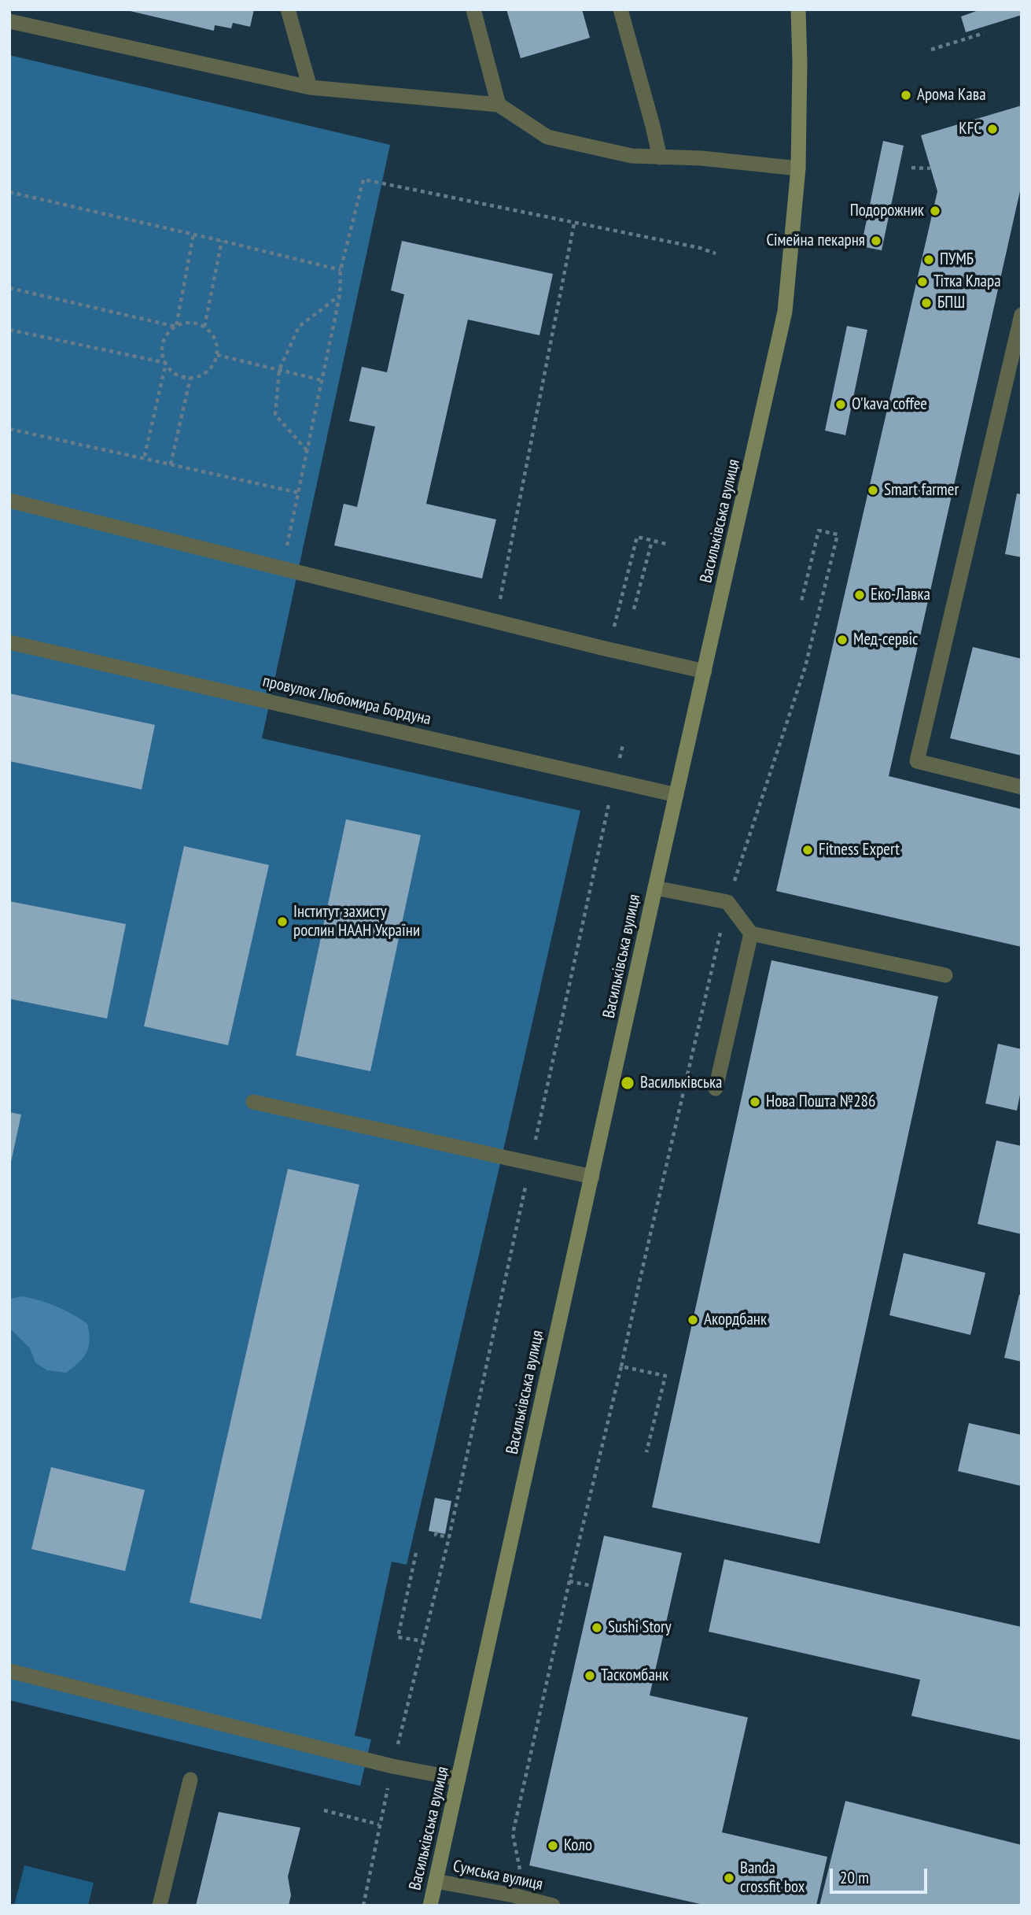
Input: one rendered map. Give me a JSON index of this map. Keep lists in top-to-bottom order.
{
  "streets": {
    "main road": ["Васильківська вулиця"],
    "street": ["провулок Любомира Бордуна", "Сумська вулиця"]
  },
  "crossings": [
    ["Васильківська вулиця", "провулок Любомира Бордуна"],
    ["Васильківська вулиця", "Сумська вулиця"]
  ],
  "places": [
    "Арома Кава",
    "KFC",
    "Подорожник",
    "Сімейна пекарня",
    "ПУМБ",
    "Тітка Клара",
    "БПШ",
    "O'kava coffee",
    "Smart farmer",
    "Еко-Лавка",
    "Мед-сервіс",
    "Fitness Expert",
    "Інститут захисту рослин НААН України",
    "Васильківська",
    "Нова Пошта №286",
    "Акордбанк",
    "Sushi Story",
    "Таскомбанк",
    "Коло",
    "Banda crossfit box"
  ],
  "scale_bar": "20 m"
}
